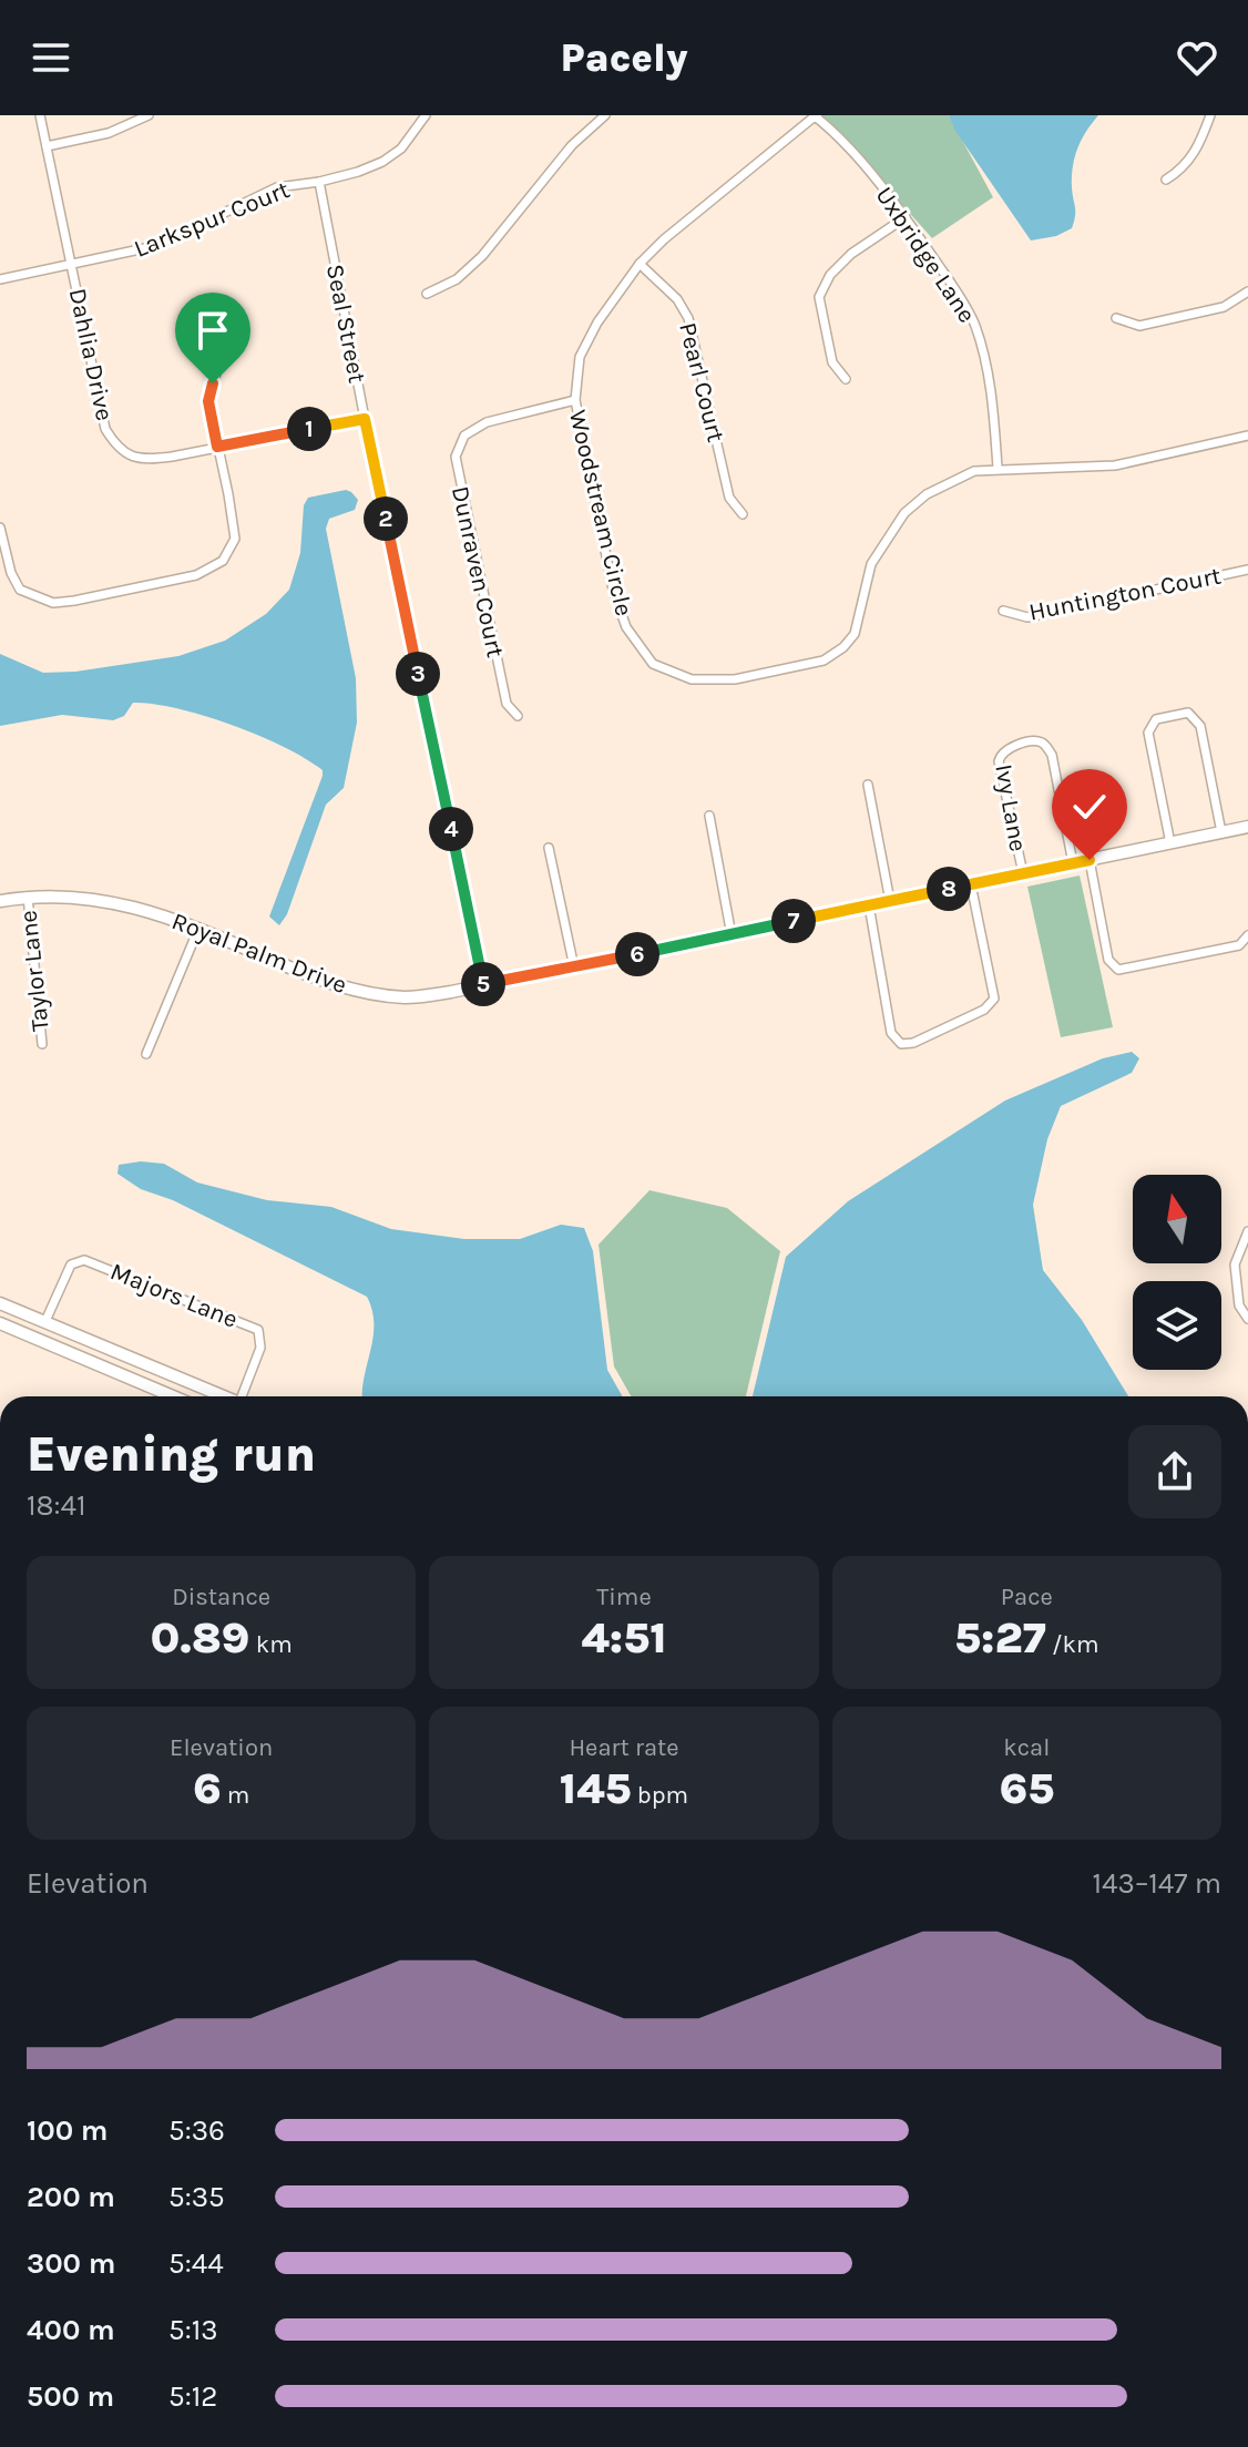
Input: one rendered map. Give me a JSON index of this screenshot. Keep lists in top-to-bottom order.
{
  "streets": {
    "street": [
      "Larkspur Court",
      "Uxbridge Lane",
      "Seal Street",
      "Dahlia Drive",
      "Pearl Court",
      "Woodstream Circle",
      "Dunraven Court",
      "Huntington Court",
      "Ivy Lane",
      "Royal Palm Drive",
      "Taylor Lane",
      "Majors Lane"
    ]
  },
  "crossings": [
    ["Larkspur Court", "Seal Street"],
    ["Larkspur Court", "Dahlia Drive"],
    ["Uxbridge Lane", "Woodstream Circle"],
    ["Seal Street", "Dahlia Drive"],
    ["Seal Street", "Royal Palm Drive"],
    ["Pearl Court", "Woodstream Circle"],
    ["Woodstream Circle", "Dunraven Court"],
    ["Ivy Lane", "Royal Palm Drive"],
    ["Royal Palm Drive", "Taylor Lane"]
  ],
  "north": "top",
  "page": {
    "header": "Pacely",
    "pins": [
      "1",
      "2",
      "3",
      "4",
      "8",
      "7",
      "6",
      "5"
    ],
    "heading": ["Evening run", "18:41"],
    "stats": [
      ["Distance", "0.89 km"],
      ["Time", "4:51"],
      ["Pace", "5:27 /km"],
      ["Elevation", "6 m"],
      ["Heart rate", "145 bpm"],
      ["kcal", "65"]
    ],
    "chart": ["Elevation", "143–147 m"],
    "list": [
      {
        "name": "100 m",
        "note": "5:36"
      },
      {
        "name": "200 m",
        "note": "5:35"
      },
      {
        "name": "300 m",
        "note": "5:44"
      },
      {
        "name": "400 m",
        "note": "5:13"
      },
      {
        "name": "500 m",
        "note": "5:12"
      }
    ]
  }
}
